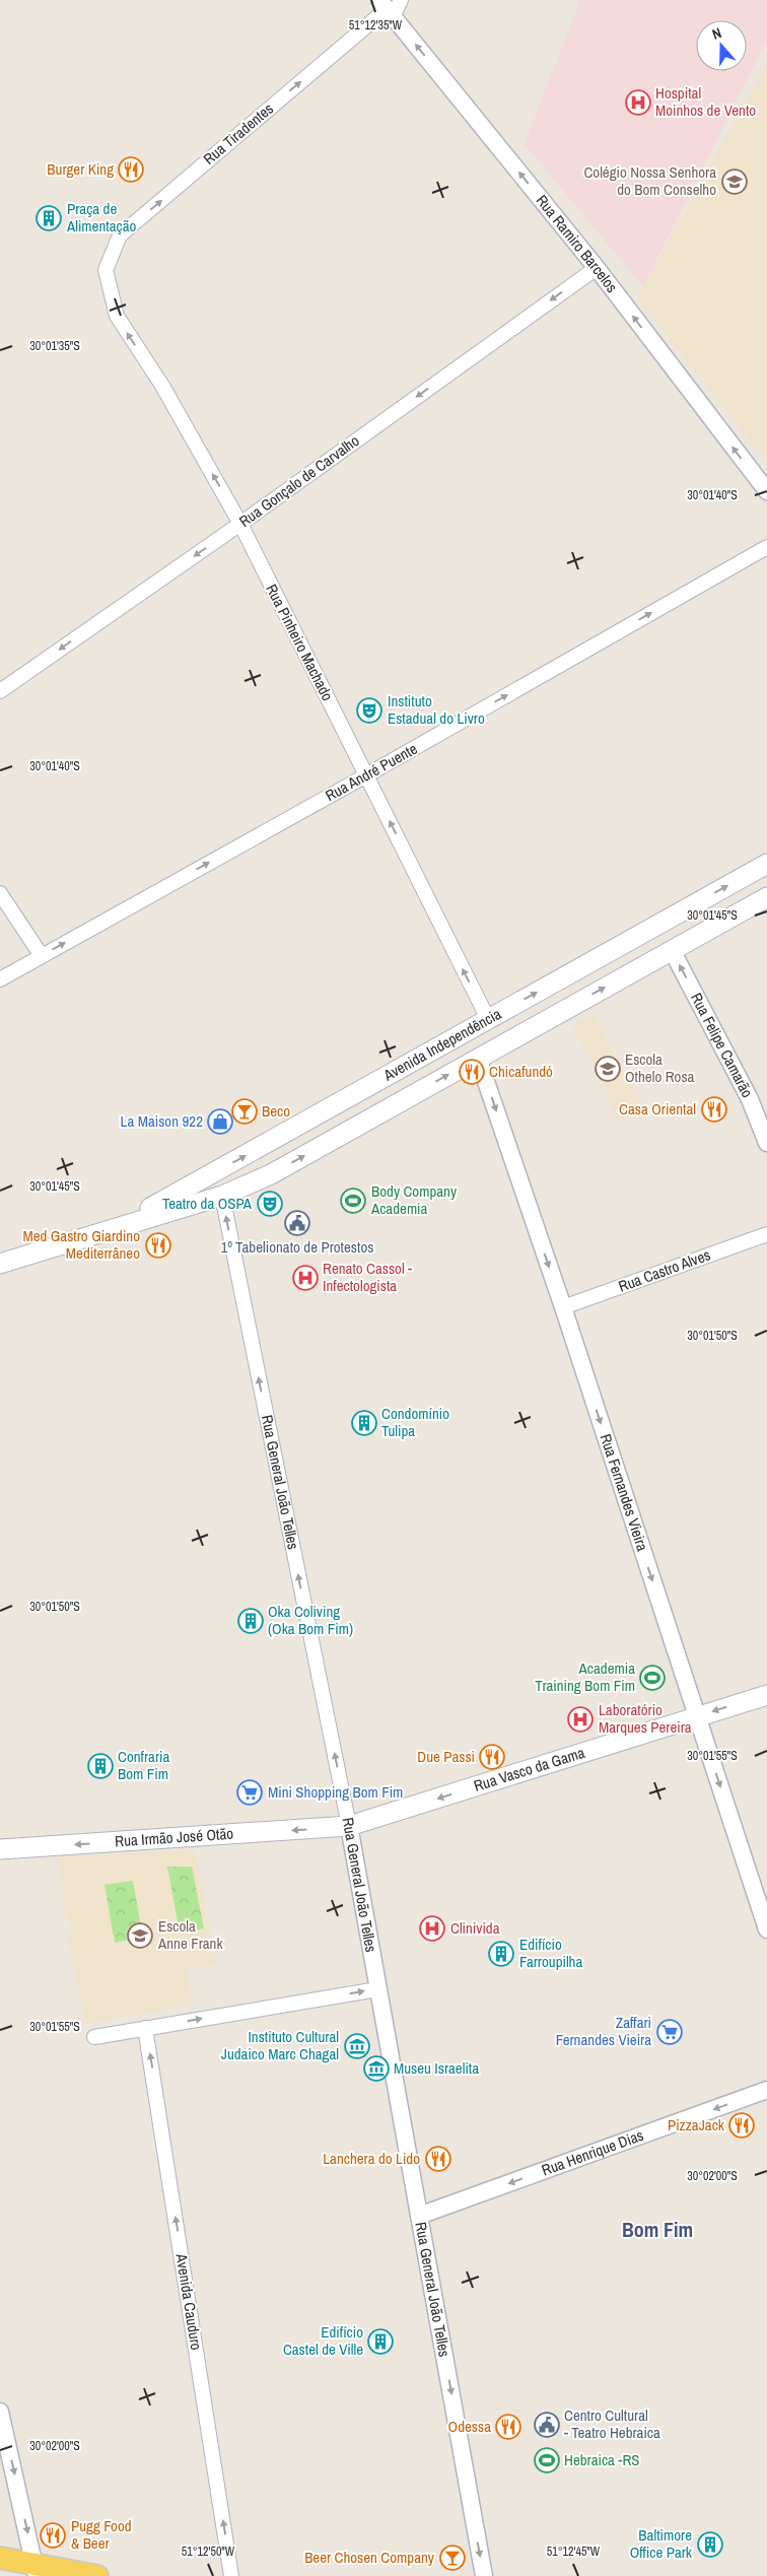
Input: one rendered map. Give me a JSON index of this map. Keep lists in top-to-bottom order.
{
  "streets": {
    "main road": ["Avenida Independência", "Rua Vasco da Gama", "Rua Irmão José Otão"],
    "street": [
      "Rua Tiradentes",
      "Rua Ramiro Barcelos",
      "Rua Gonçalo de Carvalho",
      "Rua Pinheiro Machado",
      "Rua André Puente",
      "Rua Felipe Camarão",
      "Rua Castro Alves",
      "Rua General João Telles",
      "Rua Fernandes Vieira",
      "Rua Henrique Dias",
      "Avenida Cauduro"
    ]
  },
  "crossings": [
    ["Rua Tiradentes", "Rua Ramiro Barcelos"],
    ["Rua Tiradentes", "Rua Pinheiro Machado"],
    ["Rua Ramiro Barcelos", "Rua Gonçalo de Carvalho"],
    ["Rua Gonçalo de Carvalho", "Rua Pinheiro Machado"],
    ["Rua Pinheiro Machado", "Rua André Puente"],
    ["Rua Pinheiro Machado", "Avenida Independência"],
    ["Avenida Independência", "Rua Felipe Camarão"],
    ["Avenida Independência", "Rua General João Telles"],
    ["Avenida Independência", "Rua Fernandes Vieira"],
    ["Rua Castro Alves", "Rua Fernandes Vieira"],
    ["Rua General João Telles", "Rua Vasco da Gama"],
    ["Rua General João Telles", "Rua Irmão José Otão"],
    ["Rua General João Telles", "Rua Henrique Dias"],
    ["Rua Fernandes Vieira", "Rua Vasco da Gama"],
    ["Rua Vasco da Gama", "Rua Irmão José Otão"]
  ],
  "one_way": [
    "Rua Tiradentes",
    "Rua Ramiro Barcelos",
    "Rua Gonçalo de Carvalho",
    "Rua Pinheiro Machado",
    "Rua André Puente",
    "Avenida Independência",
    "Rua Felipe Camarão",
    "Rua Fernandes Vieira",
    "Rua Vasco da Gama",
    "Rua Irmão José Otão",
    "Rua Henrique Dias",
    "Avenida Cauduro"
  ],
  "districts": ["Bom Fim"],
  "places": {
    "hospital": [
      "Hospital Moinhos de Vento",
      "Renato Cassol - Infectologista",
      "Laboratório Marques Pereira",
      "Clinivida"
    ],
    "restaurant": [
      "Burger King",
      "Chicafundó",
      "Casa Oriental",
      "Med Gastro Giardino Mediterrâneo",
      "Due Passi",
      "PizzaJack",
      "Lanchera do Lido",
      "Odessa",
      "Pugg Food & Beer"
    ],
    "school or university": ["Colégio Nossa Senhora do Bom Conselho", "Escola Othelo Rosa", "Escola Anne Frank"],
    "building": [
      "Praça de Alimentação",
      "Condomínio Tulipa",
      "Oka Coliving (Oka Bom Fim)",
      "Confraria Bom Fim",
      "Edifício Farroupilha",
      "Edifício Castel de Ville",
      "Baltimore Office Park"
    ],
    "theatre": ["Instituto Estadual do Livro", "Teatro da OSPA"],
    "bar": ["Beco", "Beer Chosen Company"],
    "shop": ["La Maison 922"],
    "sports": ["Body Company Academia", "Academia Training Bom Fim", "Hebraica -RS"],
    "public building": ["1º Tabelionato de Protestos", "Centro Cultural - Teatro Hebraica"],
    "supermarket": ["Mini Shopping Bom Fim", "Zaffari Fernandes Vieira"],
    "museum": ["Instituto Cultural Judaico Marc Chagal", "Museu Israelita"]
  },
  "north": "top",
  "coordinates": [
    "51°12'35\"W",
    "30°01'35\"S",
    "30°01'40\"S",
    "30°01'45\"S",
    "30°01'50\"S",
    "30°01'55\"S",
    "30°02'00\"S",
    "51°12'50\"W",
    "51°12'45\"W"
  ]
}
